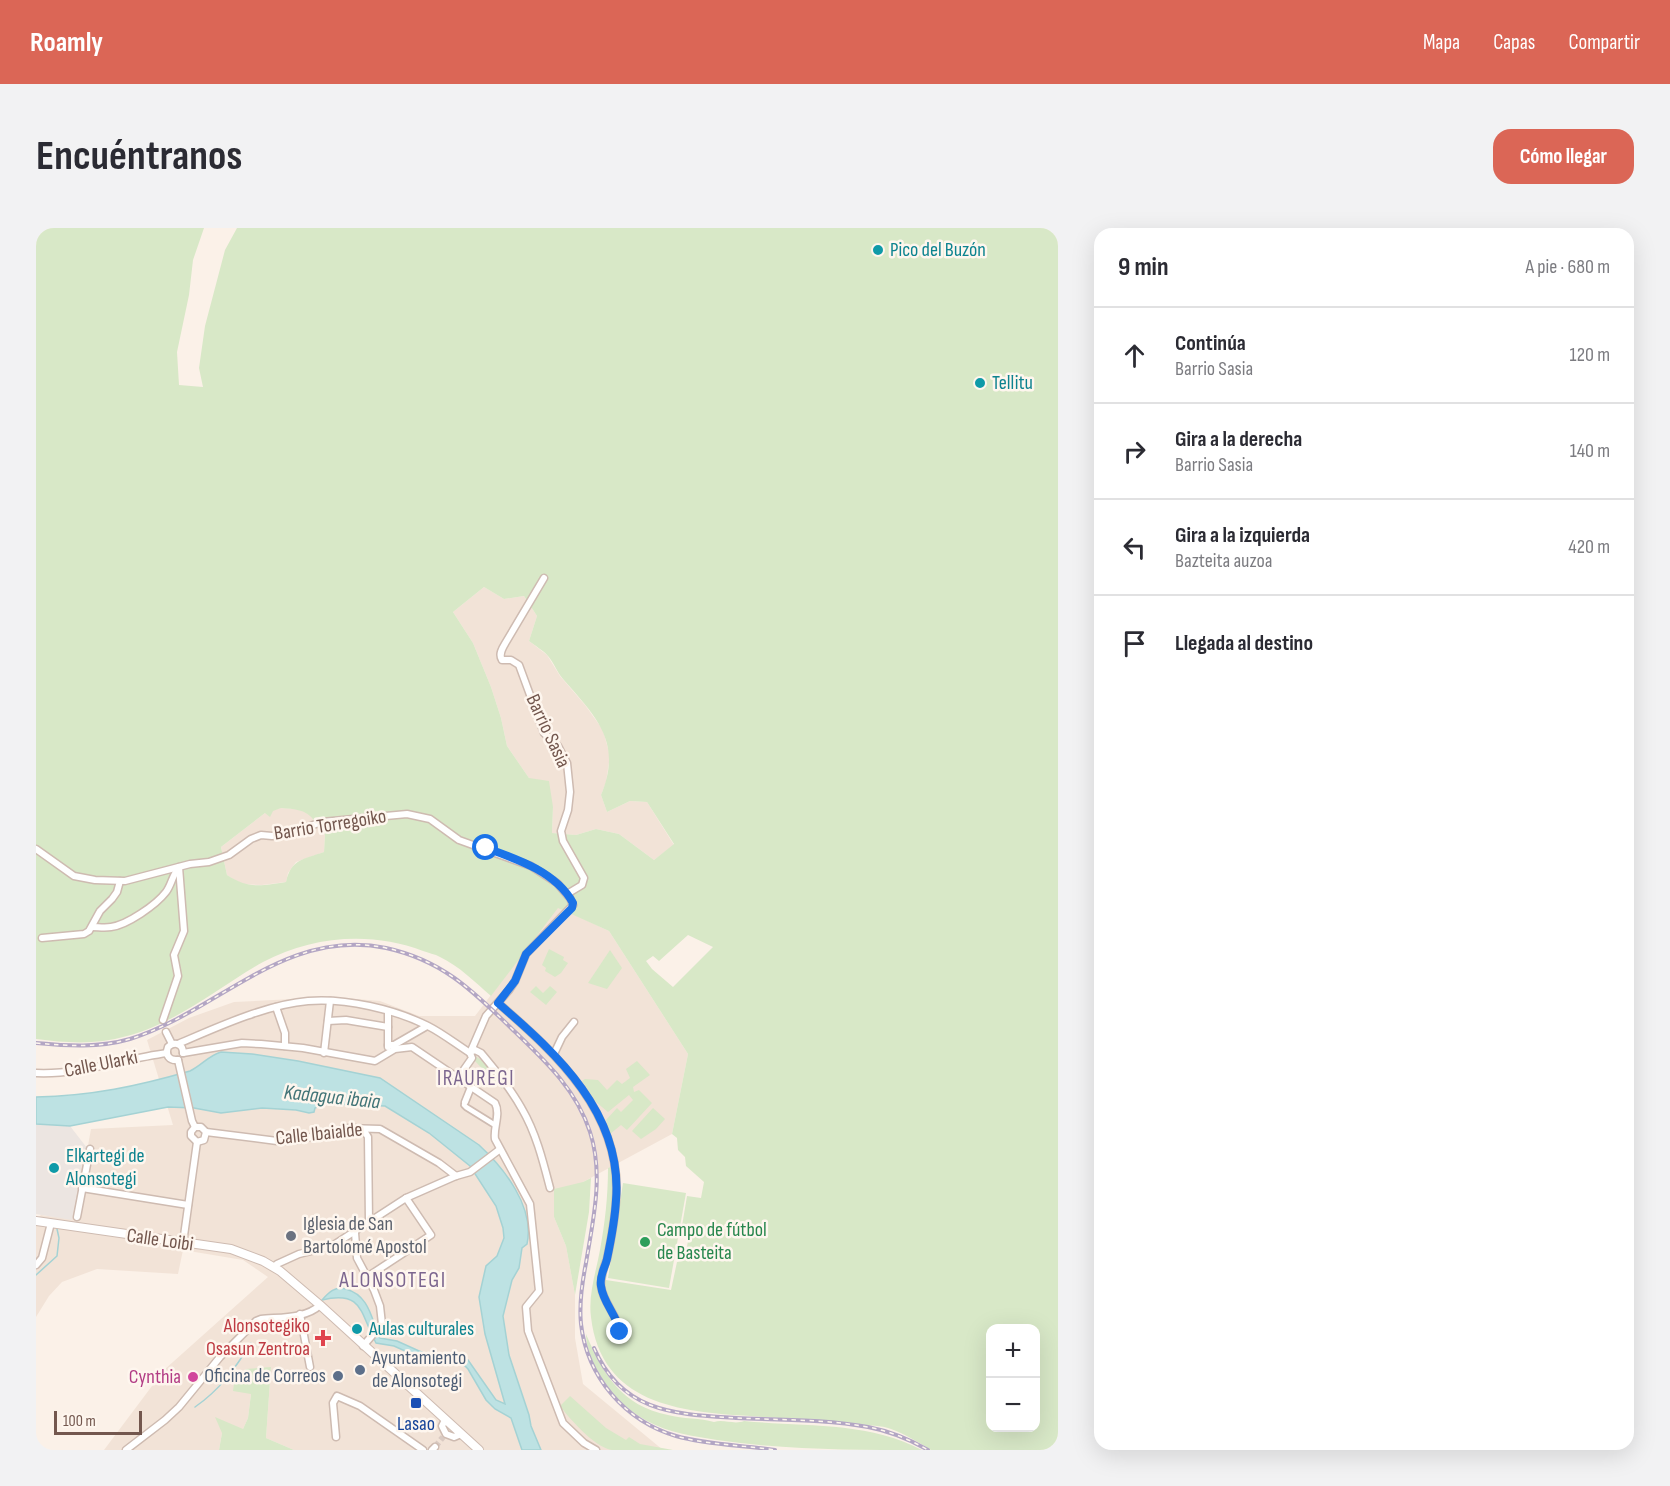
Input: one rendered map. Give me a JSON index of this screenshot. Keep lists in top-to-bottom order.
{
  "streets": {
    "street": [
      "Barrio Sasia",
      "Barrio Torregoiko",
      "Calle Ularki",
      "Calle Ibaialde",
      "Calle Loibi"
    ]
  },
  "crossings": [
    ["Barrio Sasia", "Barrio Torregoiko"]
  ],
  "districts": ["IRAUREGI", "ALONSOTEGI"],
  "water": ["Kadagua ibaia"],
  "places": {
    "other": [
      "Pico del Buzón",
      "Tellitu",
      "Elkartegi de Alonsotegi",
      "Iglesia de San Bartolomé Apostol",
      "Campo de fútbol de Basteita",
      "Aulas culturales",
      "Ayuntamiento de Alonsotegi",
      "Oficina de Correos",
      "Cynthia"
    ],
    "health": ["Alonsotegiko Osasun Zentroa"],
    "transit": ["Lasao"]
  },
  "scale_bar": "100 m",
  "page": {
    "header": "Roamly",
    "nav": ["Mapa", "Capas", "Compartir"],
    "buttons": "Cómo llegar",
    "title": "Encuéntranos",
    "heading": ["9 min", "A pie · 680 m"],
    "list": [
      ["Continúa", "Barrio Sasia", "120 m"],
      ["Gira a la derecha", "Barrio Sasia", "140 m"],
      ["Gira a la izquierda", "Bazteita auzoa", "420 m"],
      "Llegada al destino"
    ],
    "map_buttons": ["+", "−"],
    "scale": "100 m"
  }
}
